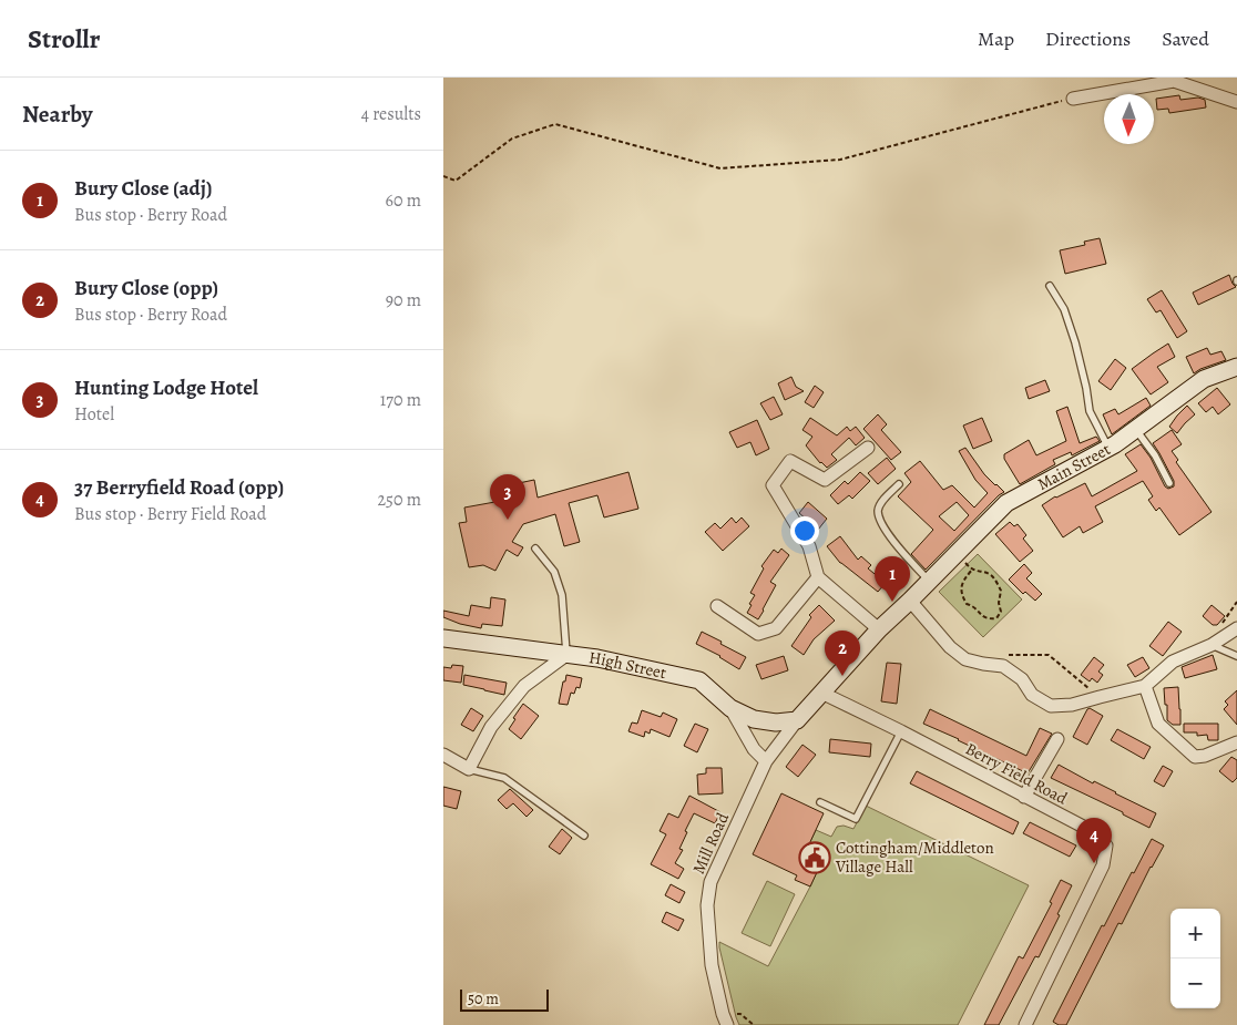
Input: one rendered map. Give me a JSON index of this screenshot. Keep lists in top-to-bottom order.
{
  "streets": {
    "main road": ["Main Street", "High Street"],
    "street": ["Berry Field Road", "Mill Road"]
  },
  "crossings": [
    ["Main Street", "High Street"],
    ["Main Street", "Berry Field Road"],
    ["Main Street", "Mill Road"],
    ["High Street", "Mill Road"]
  ],
  "places": {
    "public building": ["Cottingham/Middleton Village Hall"]
  },
  "scale_bar": "50 m",
  "north": "bottom",
  "page": {
    "header": "Strollr",
    "nav": ["Map", "Directions", "Saved"],
    "heading": ["Nearby", "4 results"],
    "list": [
      {
        "mark": "1",
        "name": "Bury Close (adj)",
        "note": "Bus stop · Berry Road",
        "value": "60 m"
      },
      {
        "mark": "2",
        "name": "Bury Close (opp)",
        "note": "Bus stop · Berry Road",
        "value": "90 m"
      },
      {
        "mark": "3",
        "name": "Hunting Lodge Hotel",
        "note": "Hotel",
        "value": "170 m"
      },
      {
        "mark": "4",
        "name": "37 Berryfield Road (opp)",
        "note": "Bus stop · Berry Field Road",
        "value": "250 m"
      }
    ],
    "pins": [
      "3",
      "1",
      "2",
      "4"
    ],
    "map_buttons": ["+", "−"],
    "scale": "50 m"
  }
}
